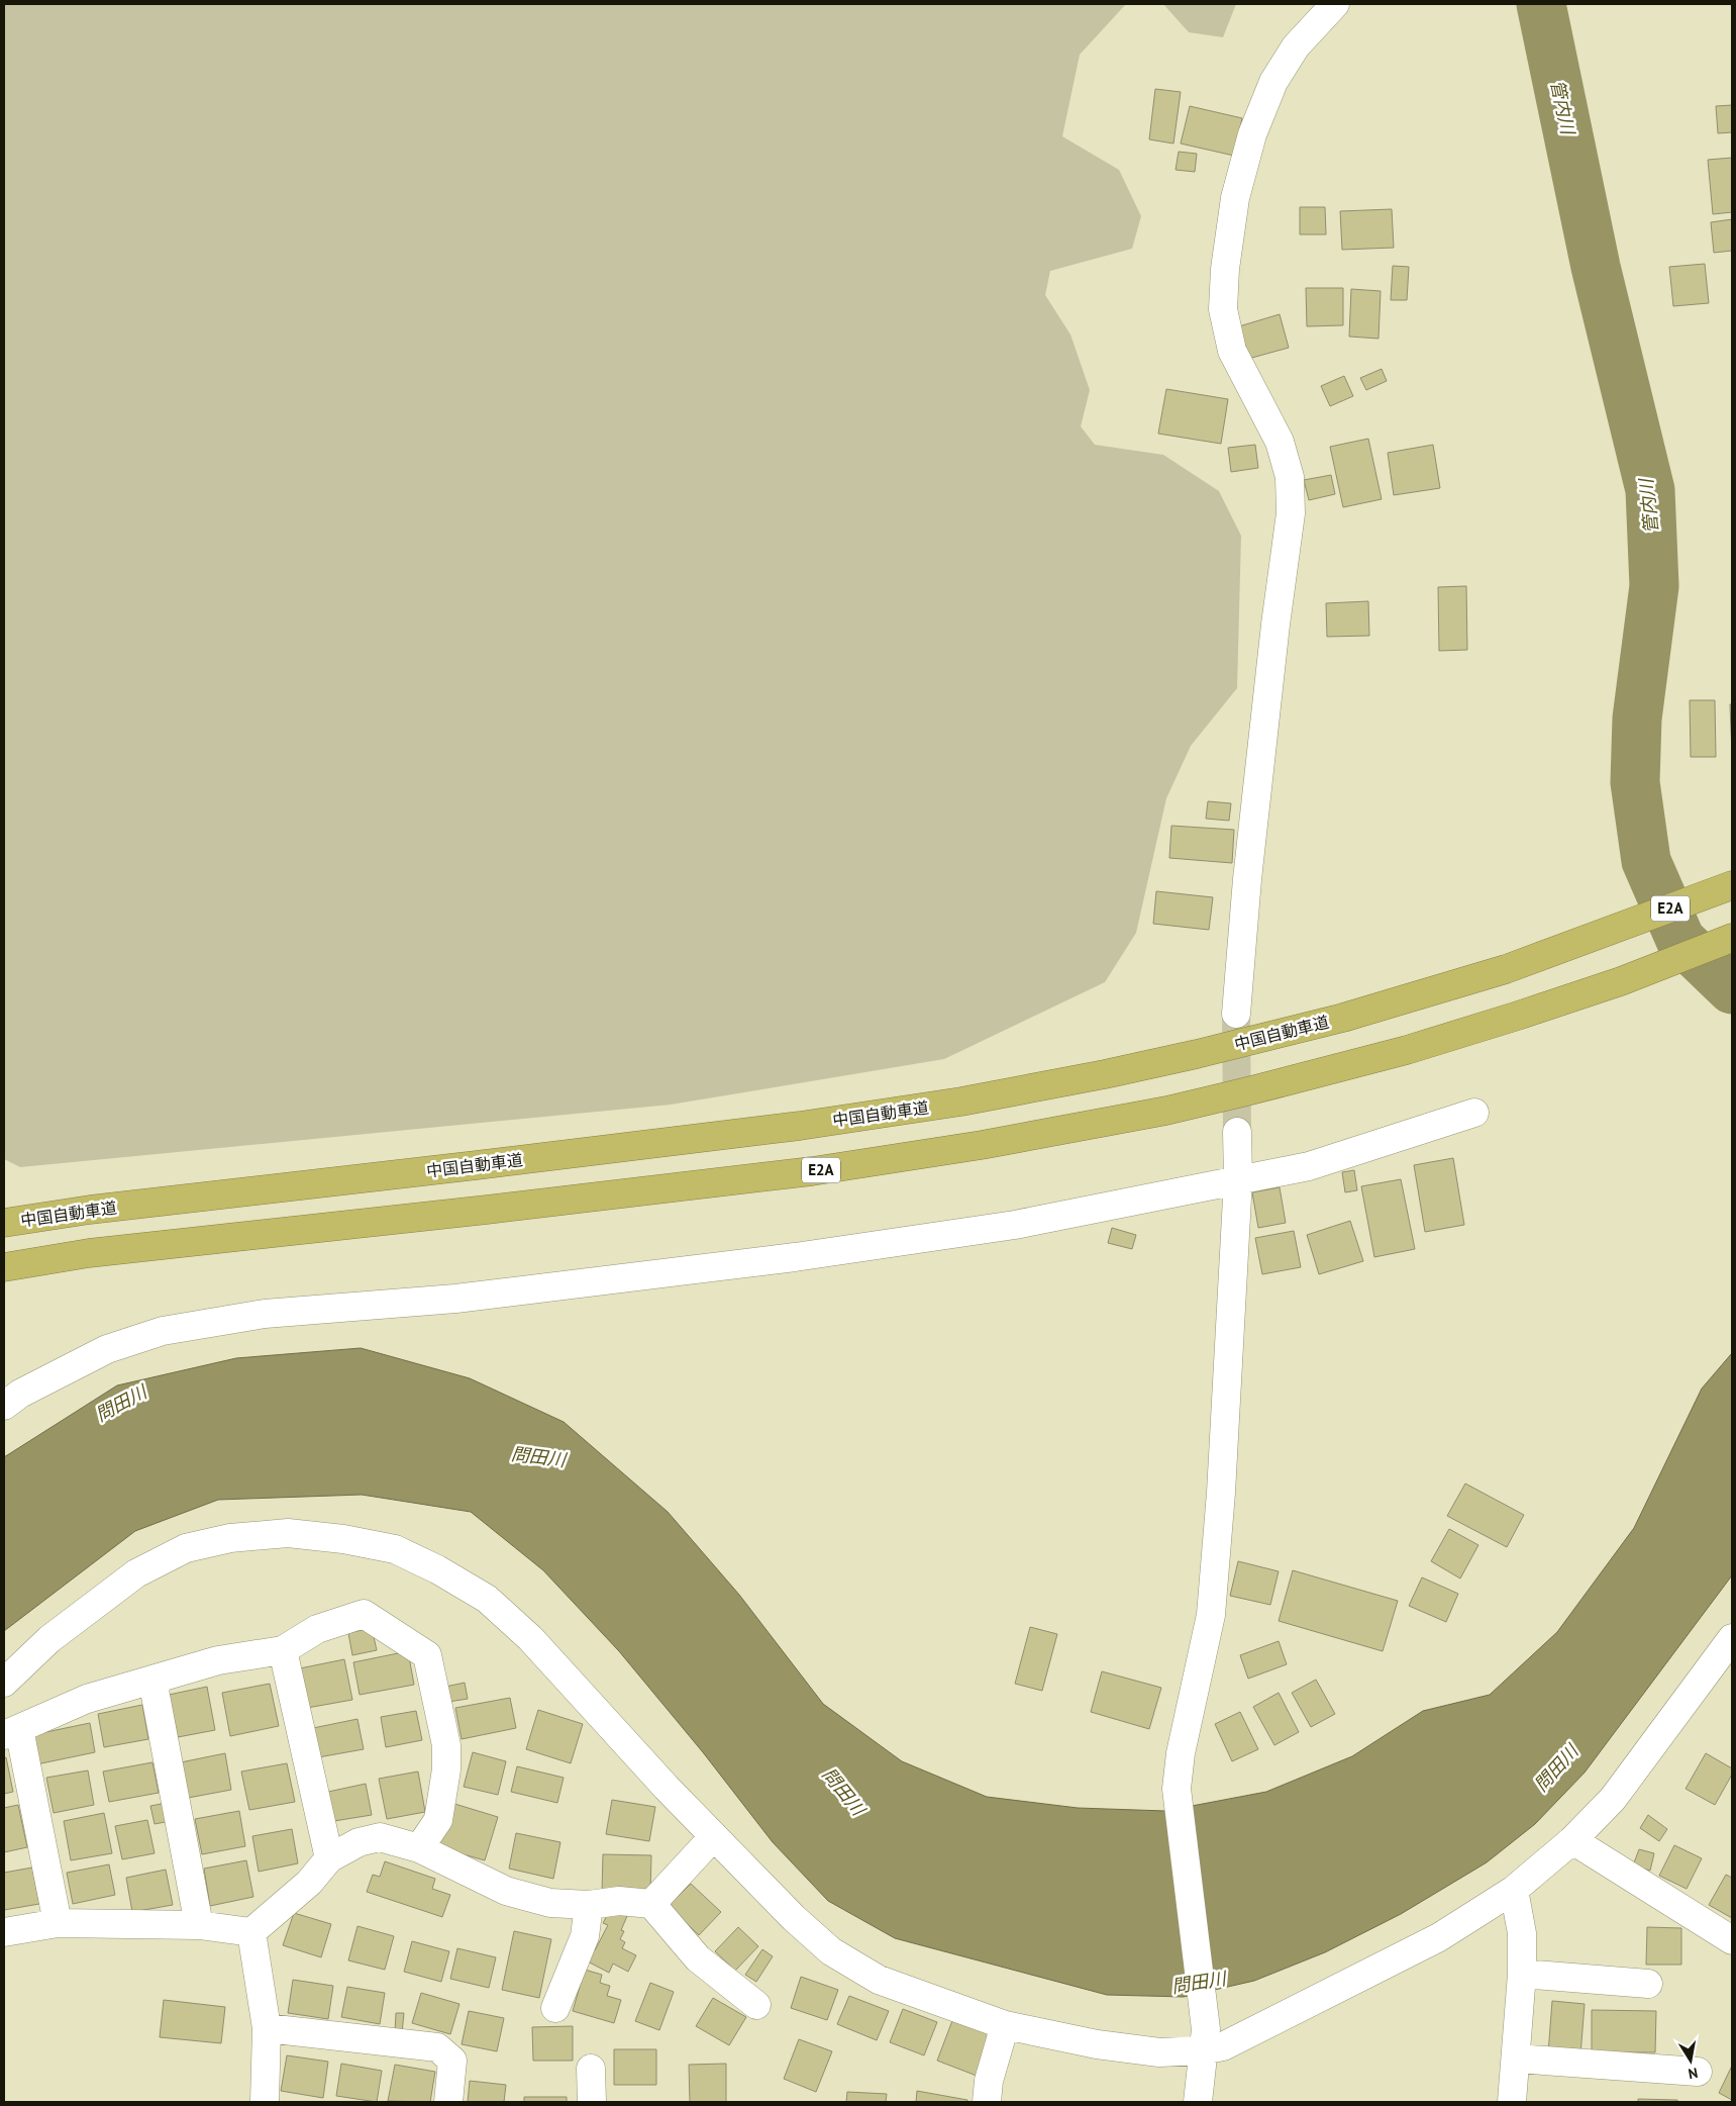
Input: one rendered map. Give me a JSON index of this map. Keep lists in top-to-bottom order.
{
  "streets": {
    "highway": ["E2A", "中国自動車道"]
  },
  "water": ["管内川", "問田川"],
  "north": "bottom"
}
